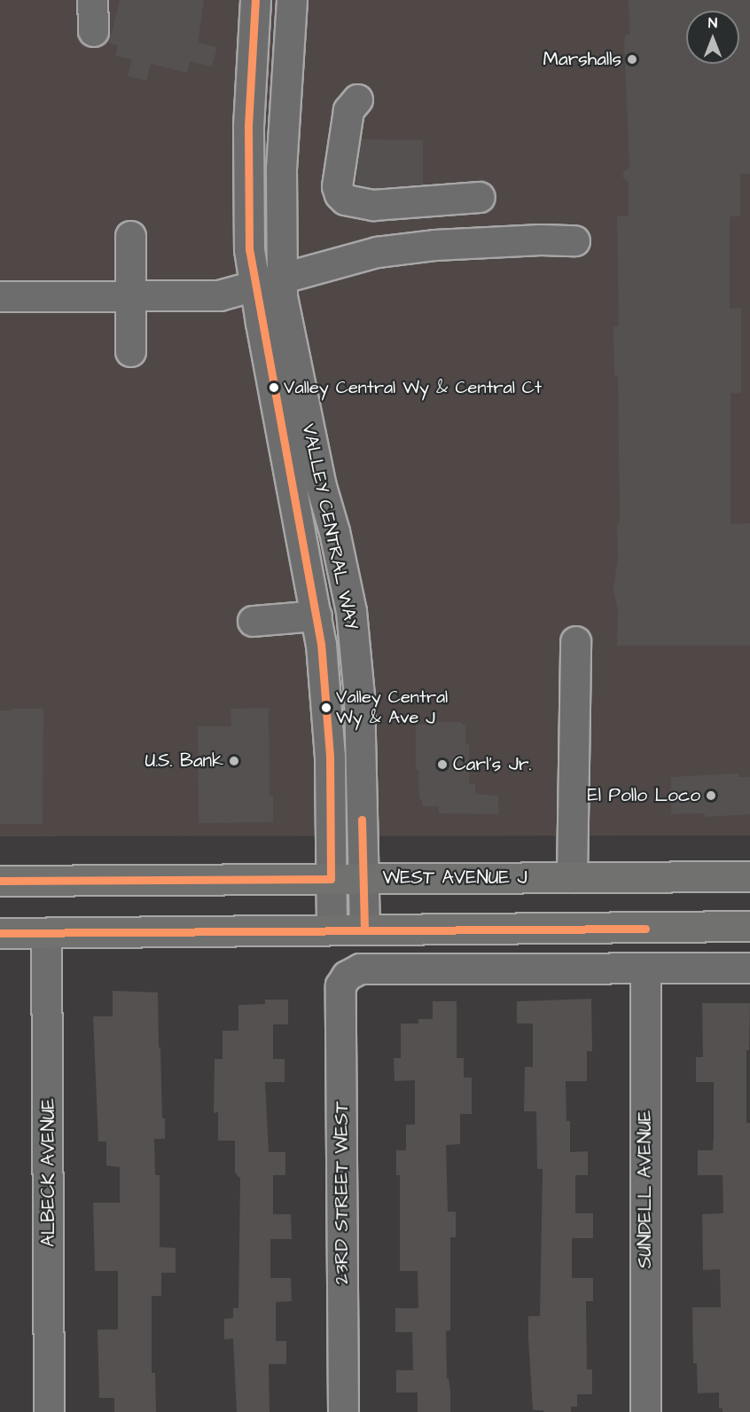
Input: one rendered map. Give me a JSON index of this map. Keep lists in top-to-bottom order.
{
  "streets": {
    "main road": ["WEST AVENUE J"],
    "street": [
      "VALLEY CENTRAL WAY",
      "ALBECK AVENUE",
      "SUNDELL AVENUE",
      "23RD STREET WEST"
    ]
  },
  "crossings": [
    ["VALLEY CENTRAL WAY", "WEST AVENUE J"],
    ["SUNDELL AVENUE", "23RD STREET WEST"]
  ],
  "places": [
    "Marshalls",
    "Valley Central Wy & Central Ct",
    "Valley Central Wy & Ave J",
    "U.S. Bank",
    "Carl's Jr.",
    "El Pollo Loco"
  ],
  "north": "top"
}
